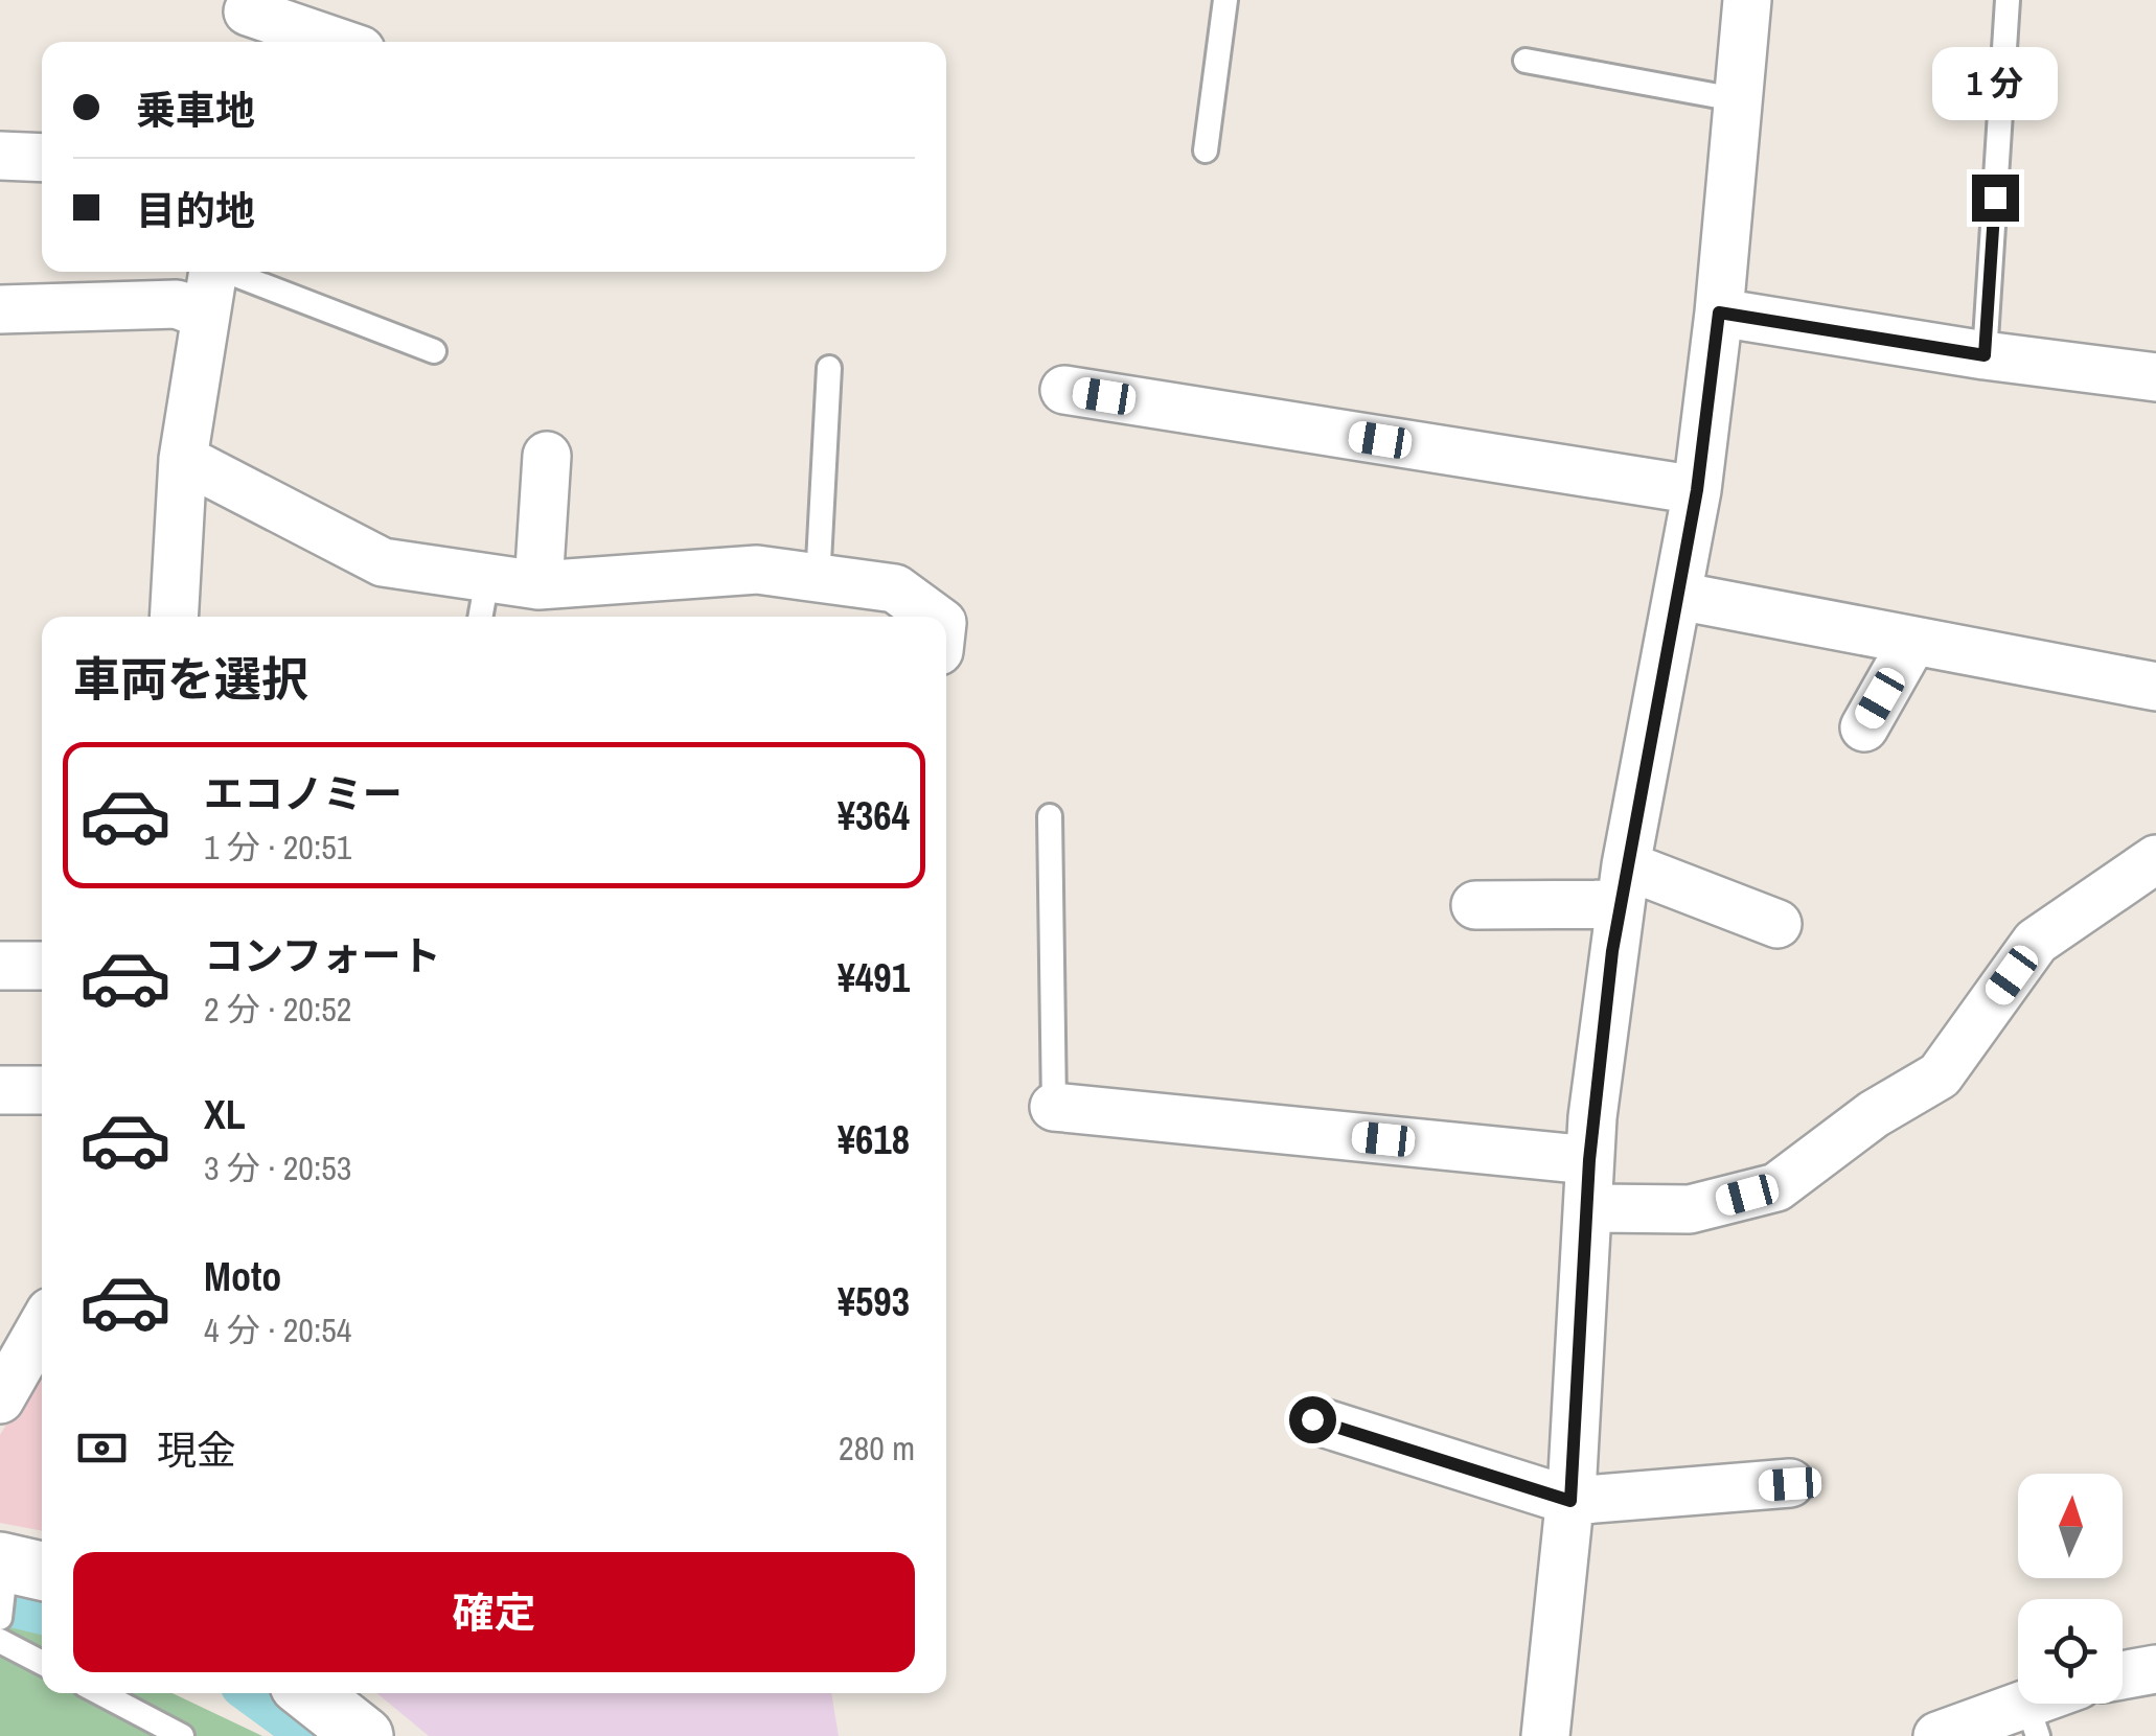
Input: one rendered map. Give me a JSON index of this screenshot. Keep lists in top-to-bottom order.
{
  "north": "top",
  "page": {
    "banner": ["乗車地", "目的地"],
    "bubble": "1 分",
    "heading": "車両を選択",
    "list": [
      {
        "name": "エコノミー",
        "note": "1 分 · 20:51",
        "value": "¥364"
      },
      {
        "name": "コンフォート",
        "note": "2 分 · 20:52",
        "value": "¥491"
      },
      {
        "name": "XL",
        "note": "3 分 · 20:53",
        "value": "¥618"
      },
      {
        "name": "Moto",
        "note": "4 分 · 20:54",
        "value": "¥593"
      }
    ],
    "pay": ["現金", "280 m"],
    "buttons": "確定"
  }
}
